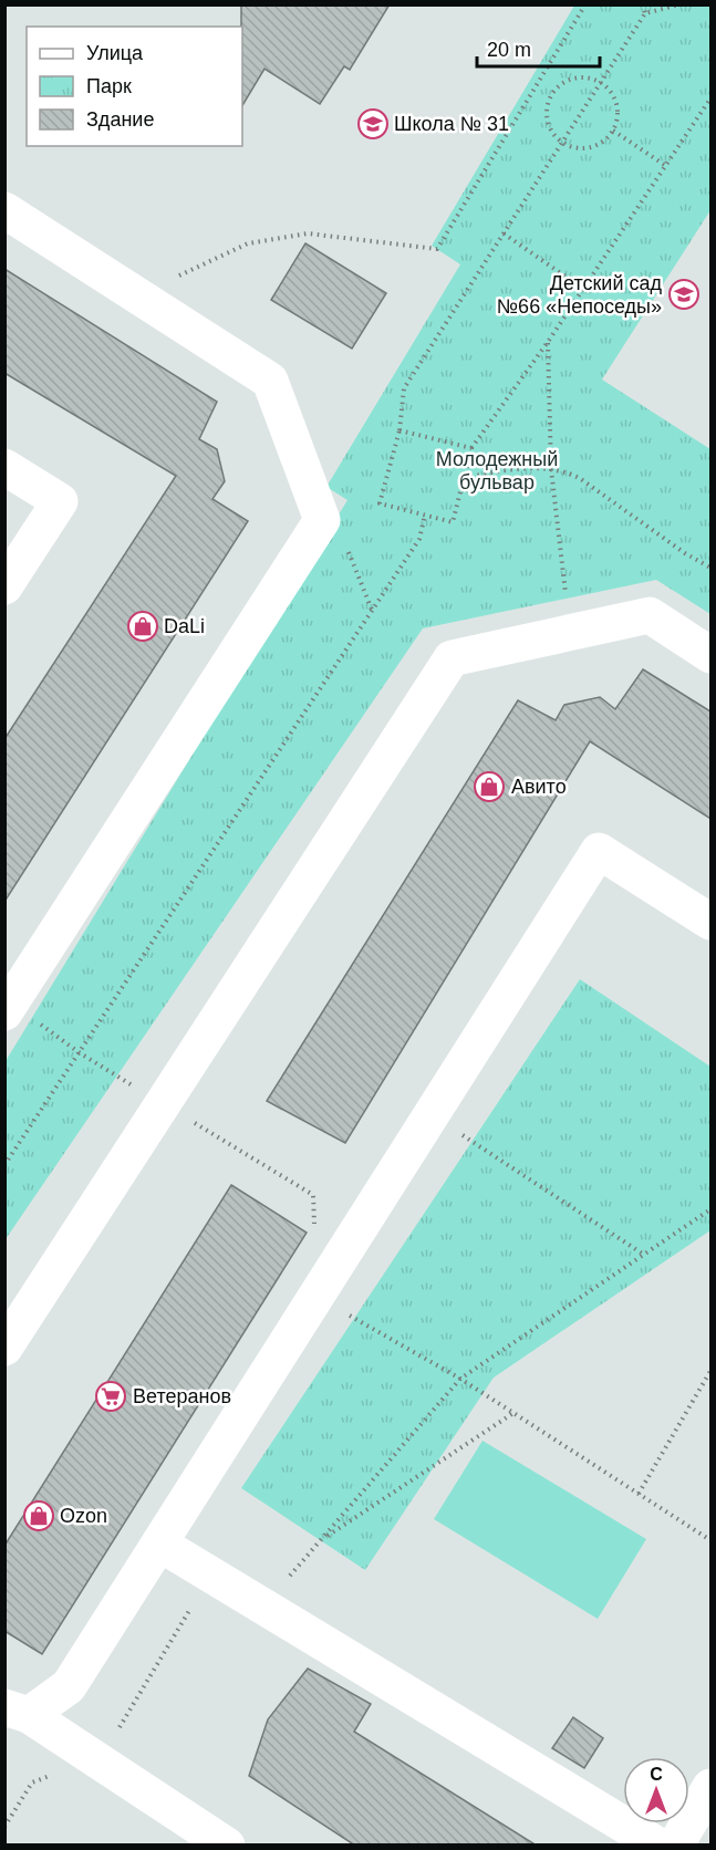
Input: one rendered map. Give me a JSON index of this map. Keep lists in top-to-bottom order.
{
  "parks": ["Молодежный бульвар"],
  "places": {
    "school or university": ["Школа № 31", "Детский сад №66 «Непоседы»"],
    "shop": ["DaLi", "Авито", "Ozon"],
    "supermarket": ["Ветеранов"]
  },
  "legend": ["Улица", "Парк", "Здание"],
  "scale_bar": "20 m",
  "north": "top"
}
